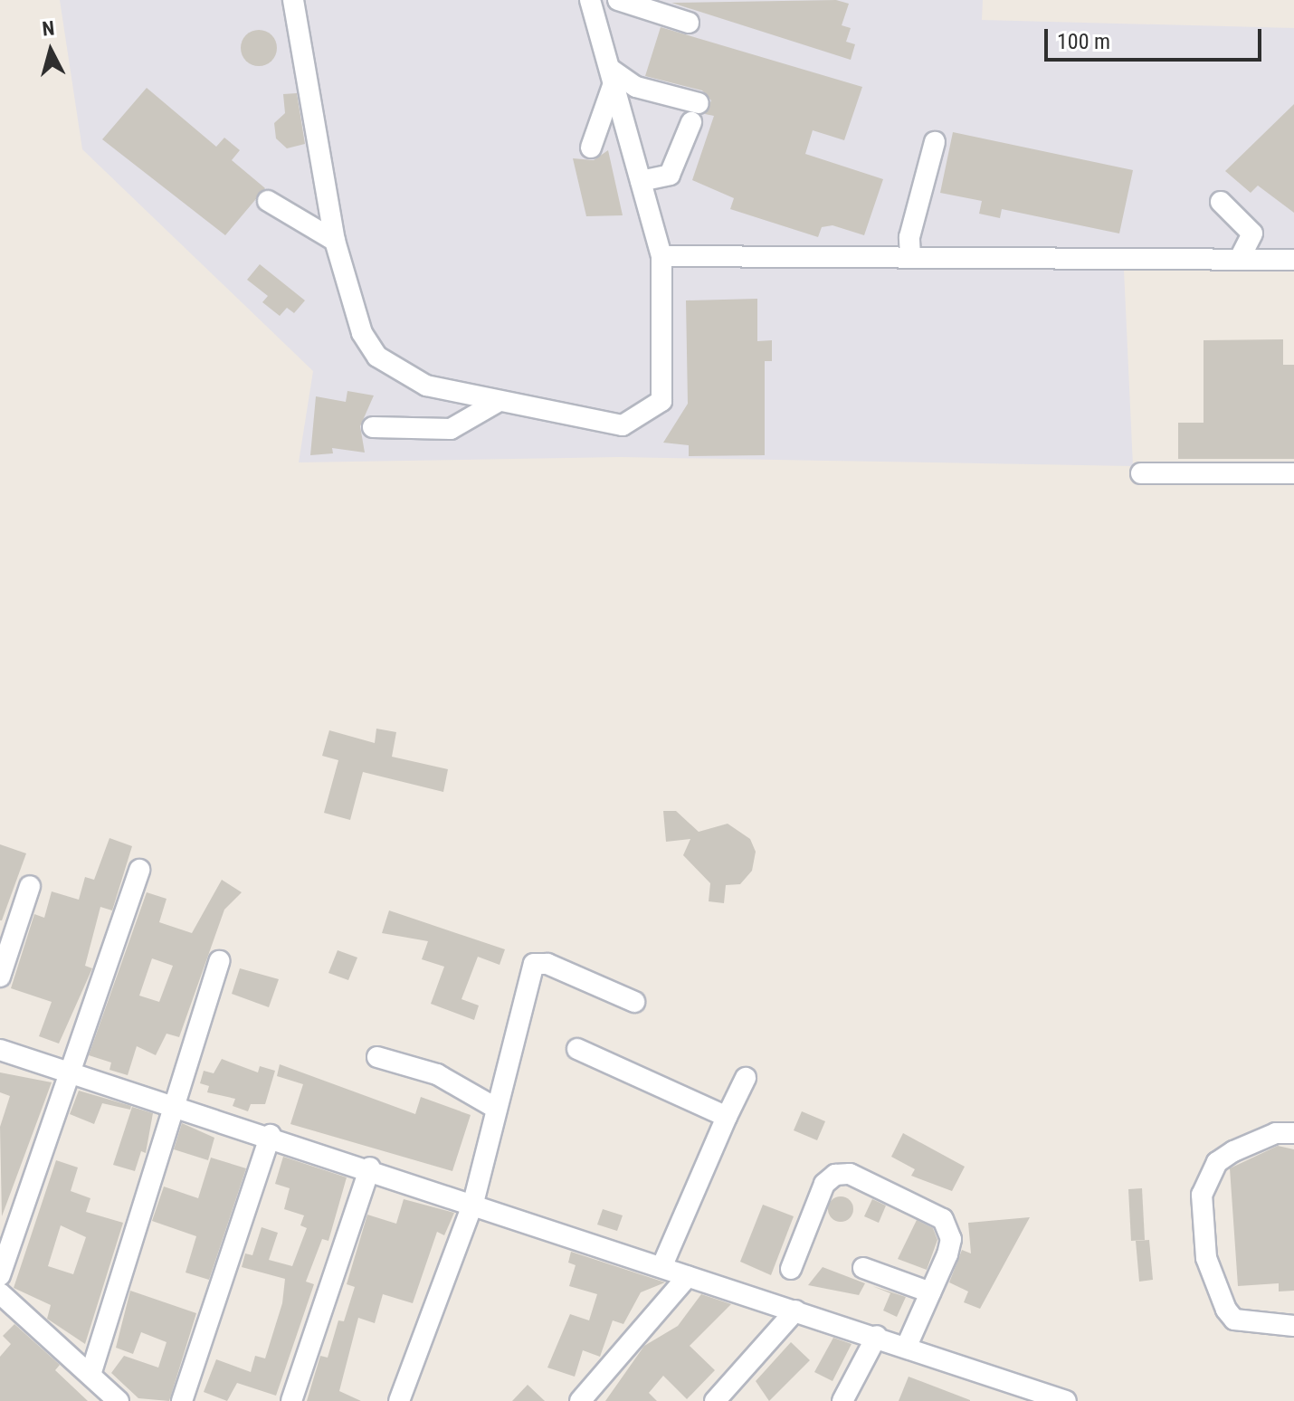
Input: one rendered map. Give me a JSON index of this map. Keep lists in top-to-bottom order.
{
  "scale_bar": "100 m",
  "north": "top"
}
